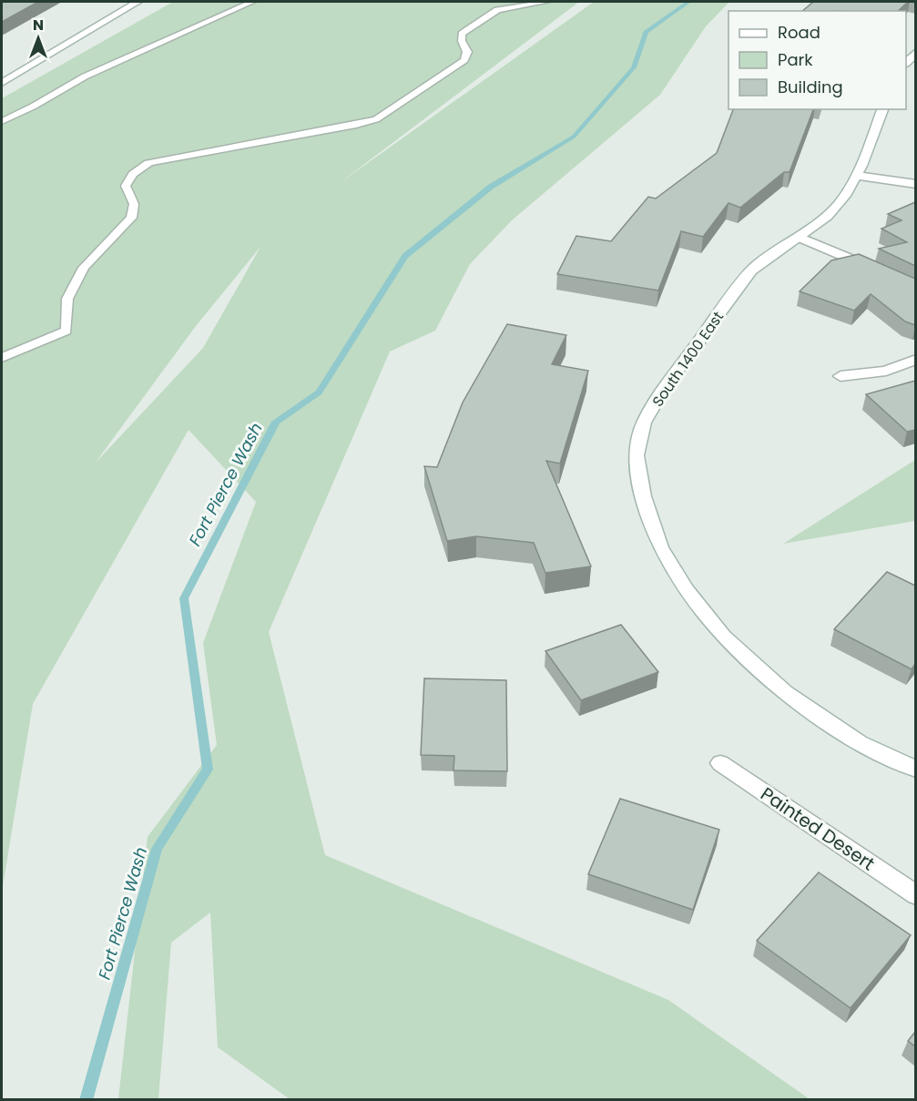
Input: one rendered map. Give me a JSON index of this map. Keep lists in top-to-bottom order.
{
  "streets": {
    "street": ["South 1400 East", "Painted Desert"]
  },
  "water": ["Fort Pierce Wash"],
  "legend": ["Road", "Park", "Building"],
  "north": "top"
}
